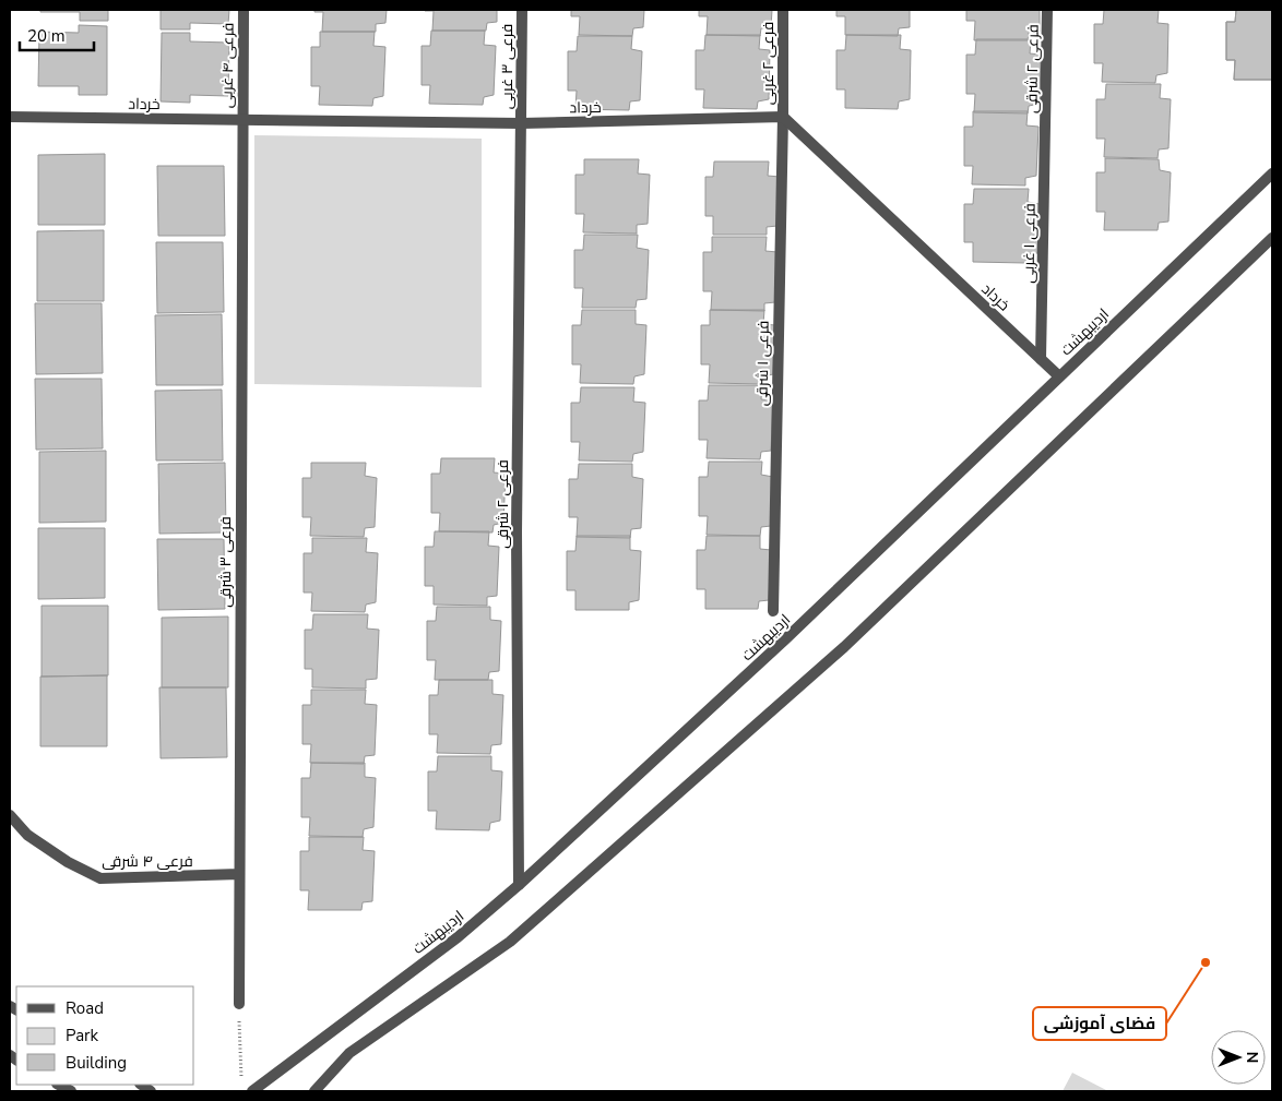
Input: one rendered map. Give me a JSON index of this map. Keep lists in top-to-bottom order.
{
  "streets": {
    "street": [
      "فرعی ۲ غربی",
      "فرعی ۴ غربی",
      "فرعی ۳ غربی",
      "فرعی ۲ شرقی",
      "خرداد",
      "فرعی ۱ غربی",
      "اردیبهشت",
      "فرعی ۱ شرقی",
      "فرعی ۳ شرقی",
      "فرعی ۴ شرقی"
    ]
  },
  "crossings": [
    ["فرعی ۲ غربی", "خرداد"],
    ["فرعی ۲ غربی", "فرعی ۱ شرقی"],
    ["فرعی ۴ غربی", "خرداد"],
    ["فرعی ۴ غربی", "فرعی ۳ شرقی"],
    ["فرعی ۳ غربی", "فرعی ۲ شرقی"],
    ["فرعی ۳ غربی", "خرداد"],
    ["فرعی ۲ شرقی", "خرداد"],
    ["فرعی ۲ شرقی", "فرعی ۱ غربی"],
    ["فرعی ۲ شرقی", "اردیبهشت"],
    ["خرداد", "فرعی ۱ غربی"],
    ["خرداد", "اردیبهشت"],
    ["خرداد", "فرعی ۱ شرقی"],
    ["خرداد", "فرعی ۳ شرقی"],
    ["فرعی ۳ شرقی", "فرعی ۴ شرقی"]
  ],
  "places": ["فضای آموزشی"],
  "legend": ["Road", "Park", "Building"],
  "scale_bar": "20 m",
  "north": "right"
}
